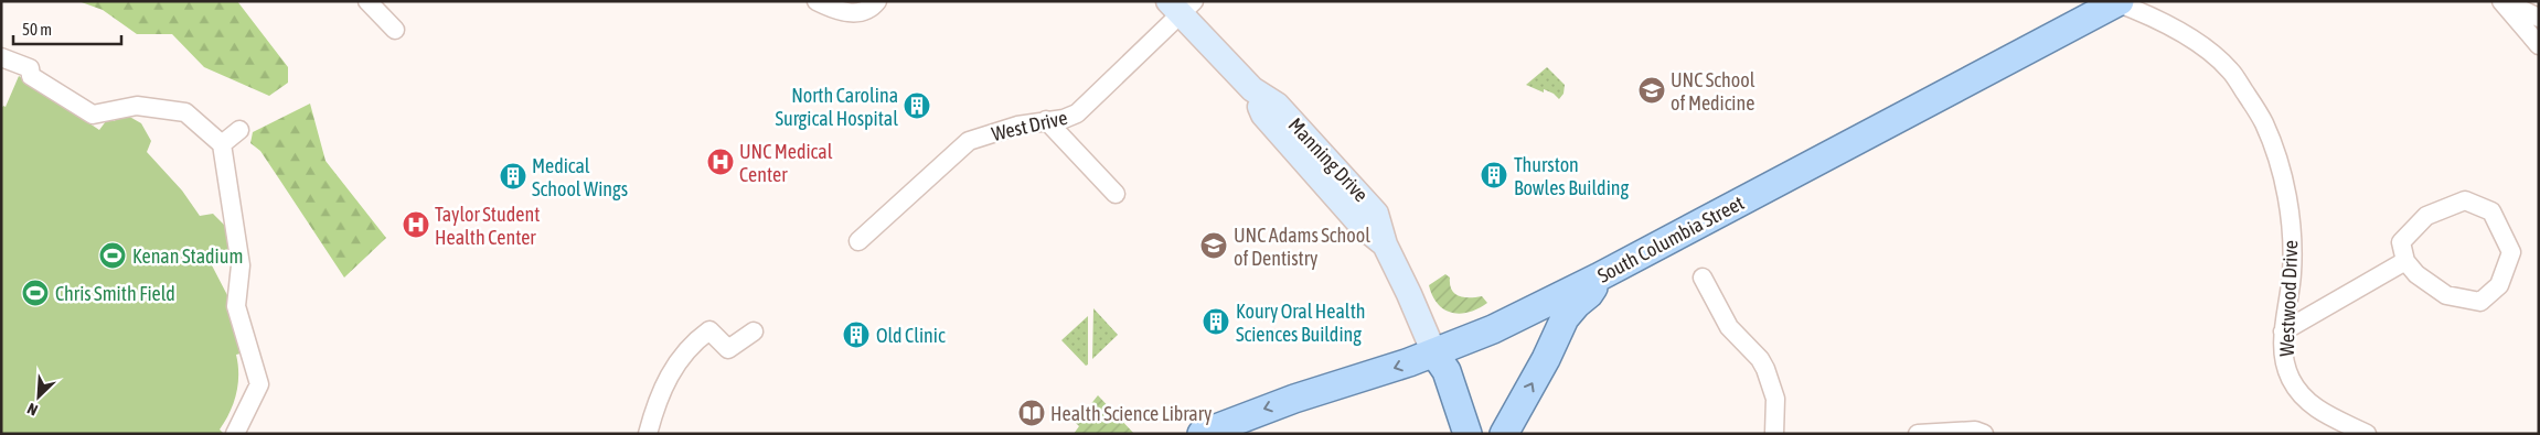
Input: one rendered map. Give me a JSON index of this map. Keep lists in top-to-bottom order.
{
  "streets": {
    "main road": ["Manning Drive", "South Columbia Street"],
    "street": ["West Drive", "Westwood Drive"]
  },
  "crossings": [
    ["West Drive", "Manning Drive"],
    ["Manning Drive", "South Columbia Street"],
    ["South Columbia Street", "Westwood Drive"]
  ],
  "places": {
    "school or university": ["UNC School of Medicine", "UNC Adams School of Dentistry"],
    "building": [
      "North Carolina Surgical Hospital",
      "Thurston Bowles Building",
      "Medical School Wings",
      "Koury Oral Health Sciences Building",
      "Old Clinic"
    ],
    "hospital": ["UNC Medical Center", "Taylor Student Health Center"],
    "sports": ["Kenan Stadium", "Chris Smith Field"],
    "library": ["Health Science Library"]
  },
  "scale_bar": "50 m",
  "north": "bottom left"
}
